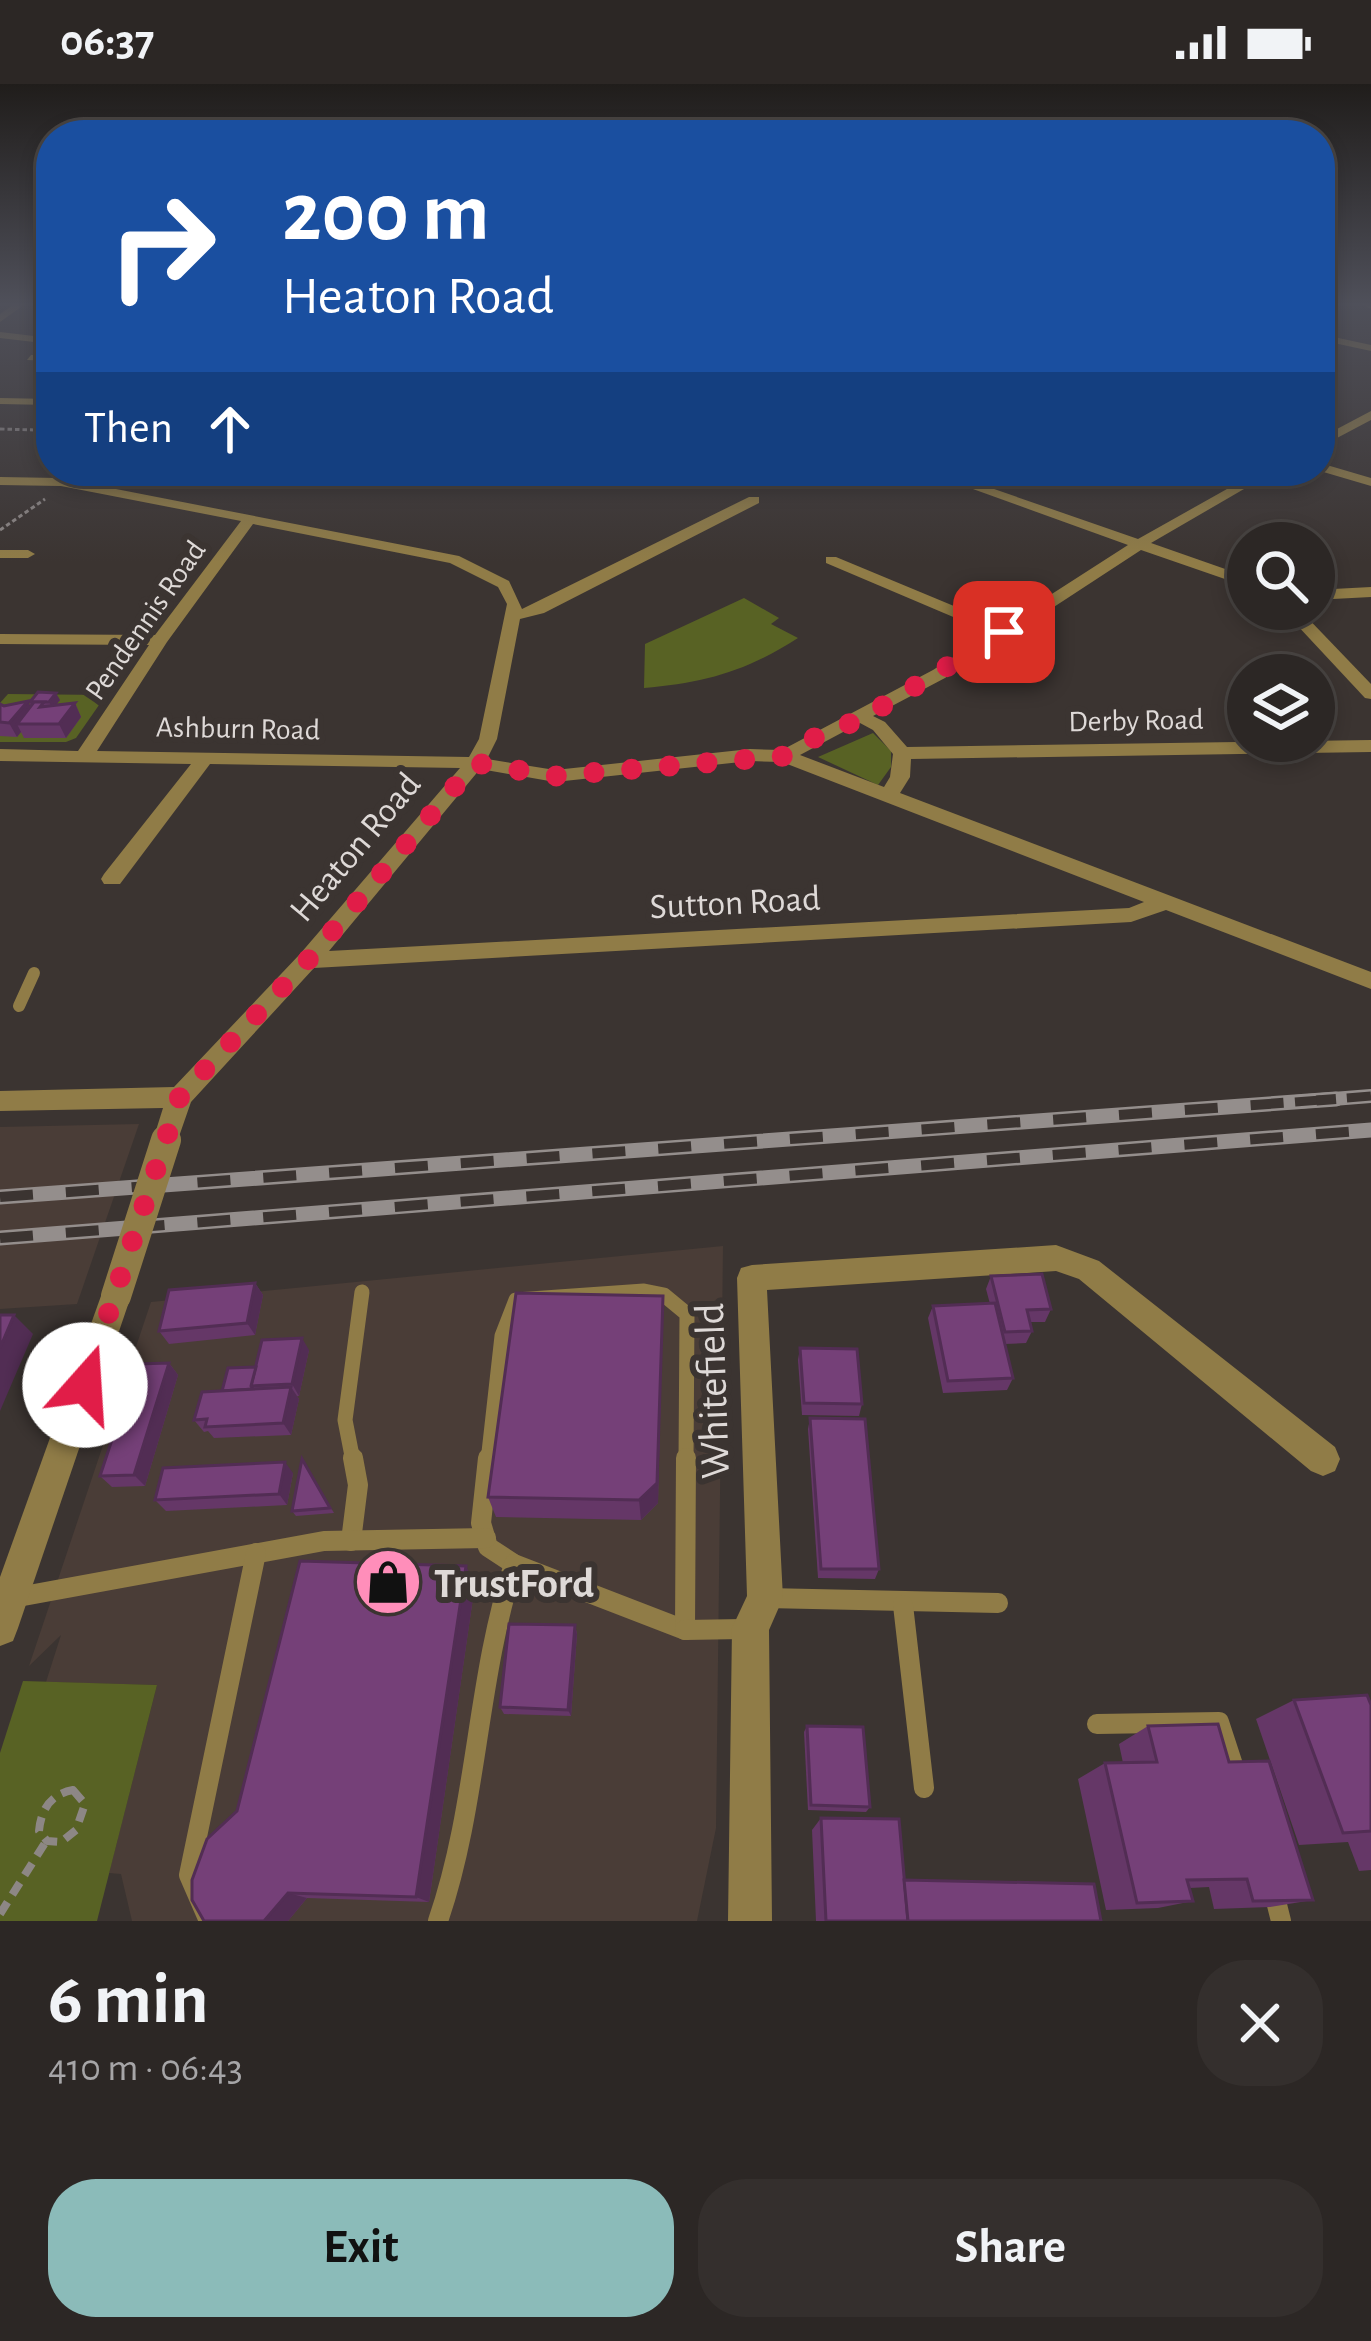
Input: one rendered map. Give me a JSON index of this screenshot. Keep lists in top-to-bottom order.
{
  "streets": {
    "street": [
      "Pendennis Road",
      "Derby Road",
      "Ashburn Road",
      "Heaton Road",
      "Sutton Road",
      "Whitefield"
    ]
  },
  "crossings": [
    ["Pendennis Road", "Ashburn Road"],
    ["Ashburn Road", "Heaton Road"],
    ["Heaton Road", "Sutton Road"]
  ],
  "places": {
    "shop": ["TrustFord"]
  },
  "page": {
    "status": "06:37",
    "turn": ["200 m", "Heaton Road"],
    "then": "Then",
    "heading": ["6 min", "410 m · 06:43"],
    "buttons": ["Exit", "Share"]
  }
}
